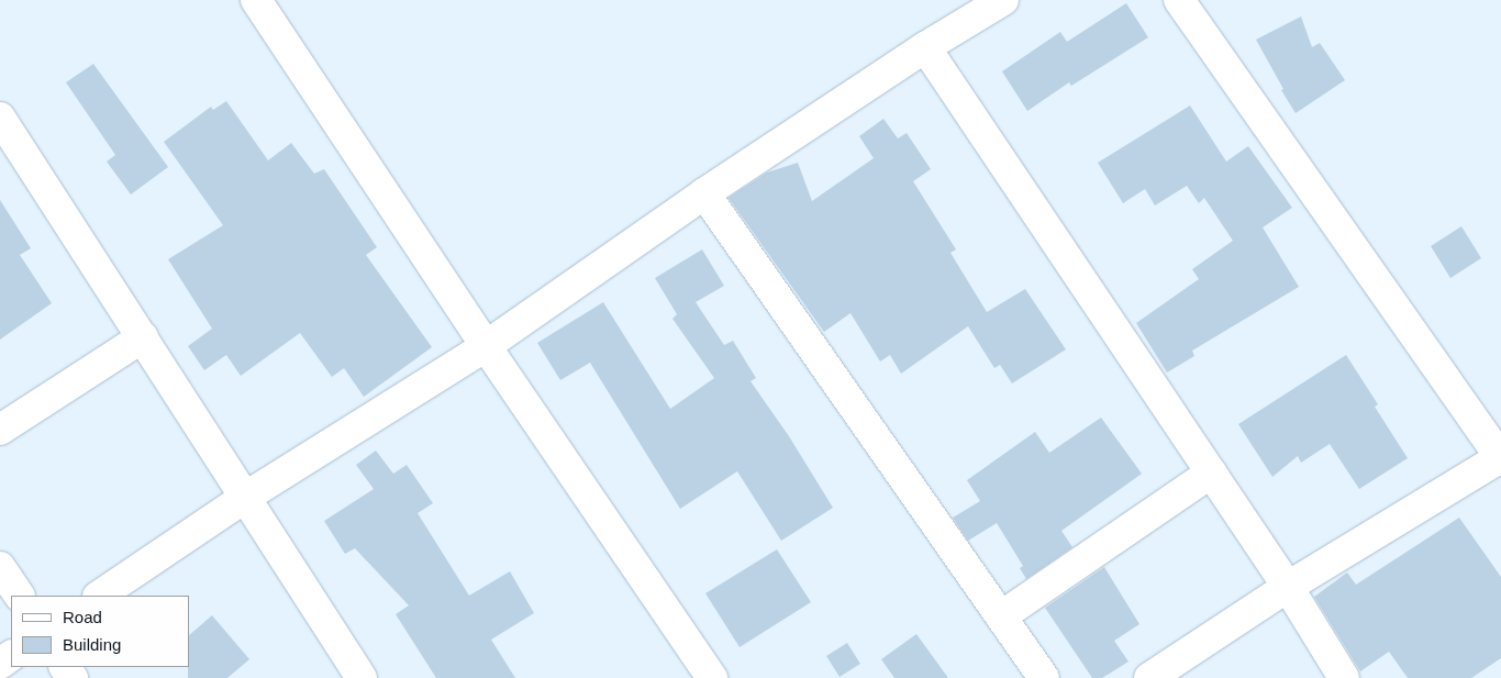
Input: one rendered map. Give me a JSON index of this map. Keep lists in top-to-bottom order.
{
  "legend": ["Road", "Building"]
}
